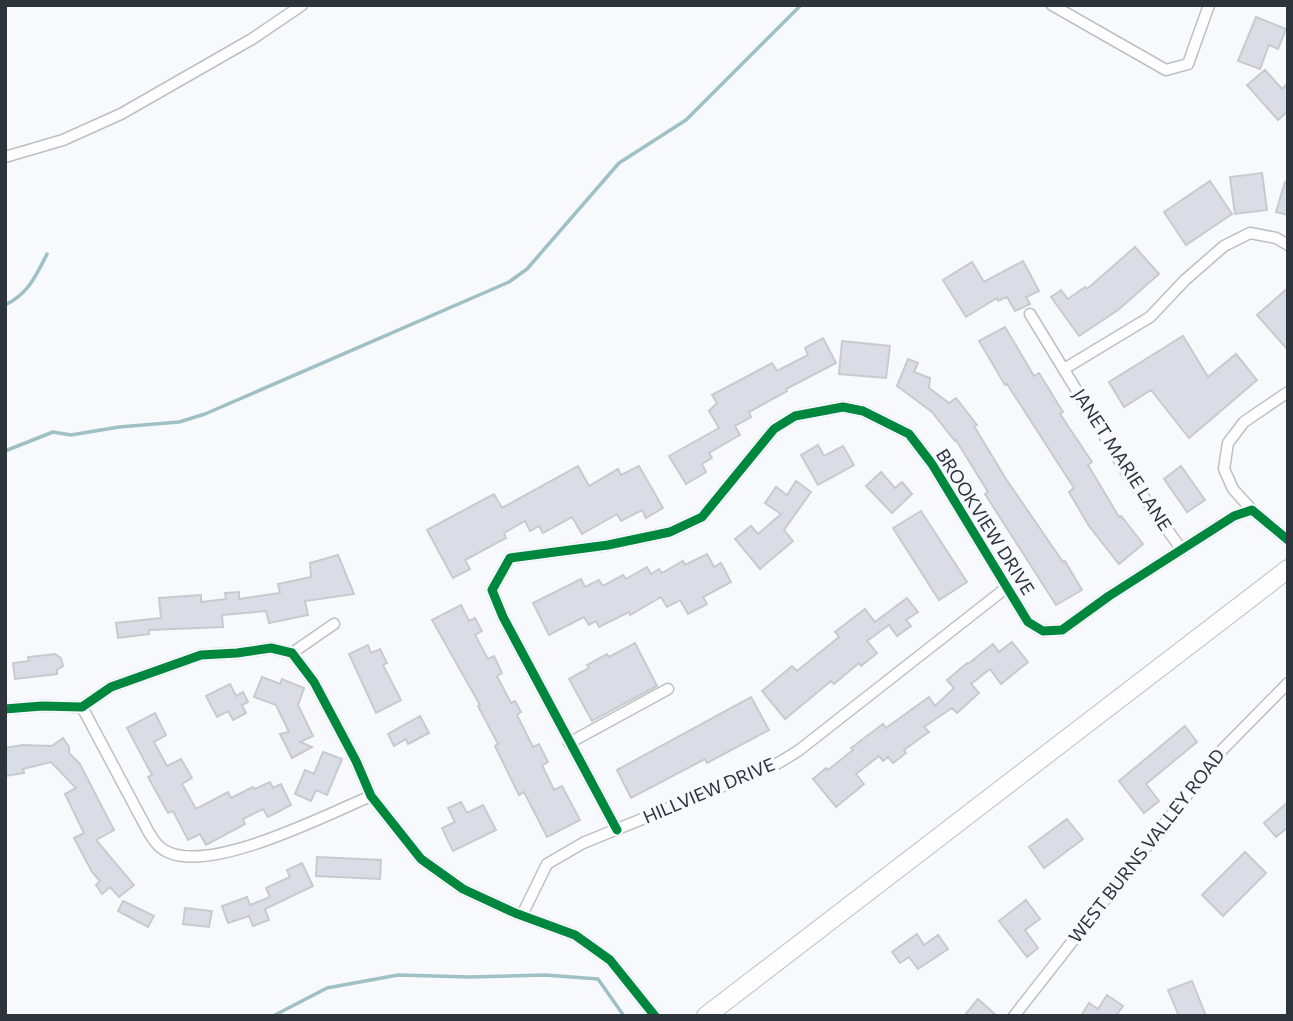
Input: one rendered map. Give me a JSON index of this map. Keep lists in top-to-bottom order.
{
  "streets": {
    "street": [
      "JANET MARIE LANE",
      "BROOKVIEW DRIVE",
      "HILLVIEW DRIVE",
      "WEST BURNS VALLEY ROAD"
    ]
  },
  "crossings": [
    ["JANET MARIE LANE", "BROOKVIEW DRIVE"],
    ["BROOKVIEW DRIVE", "HILLVIEW DRIVE"]
  ]
}
